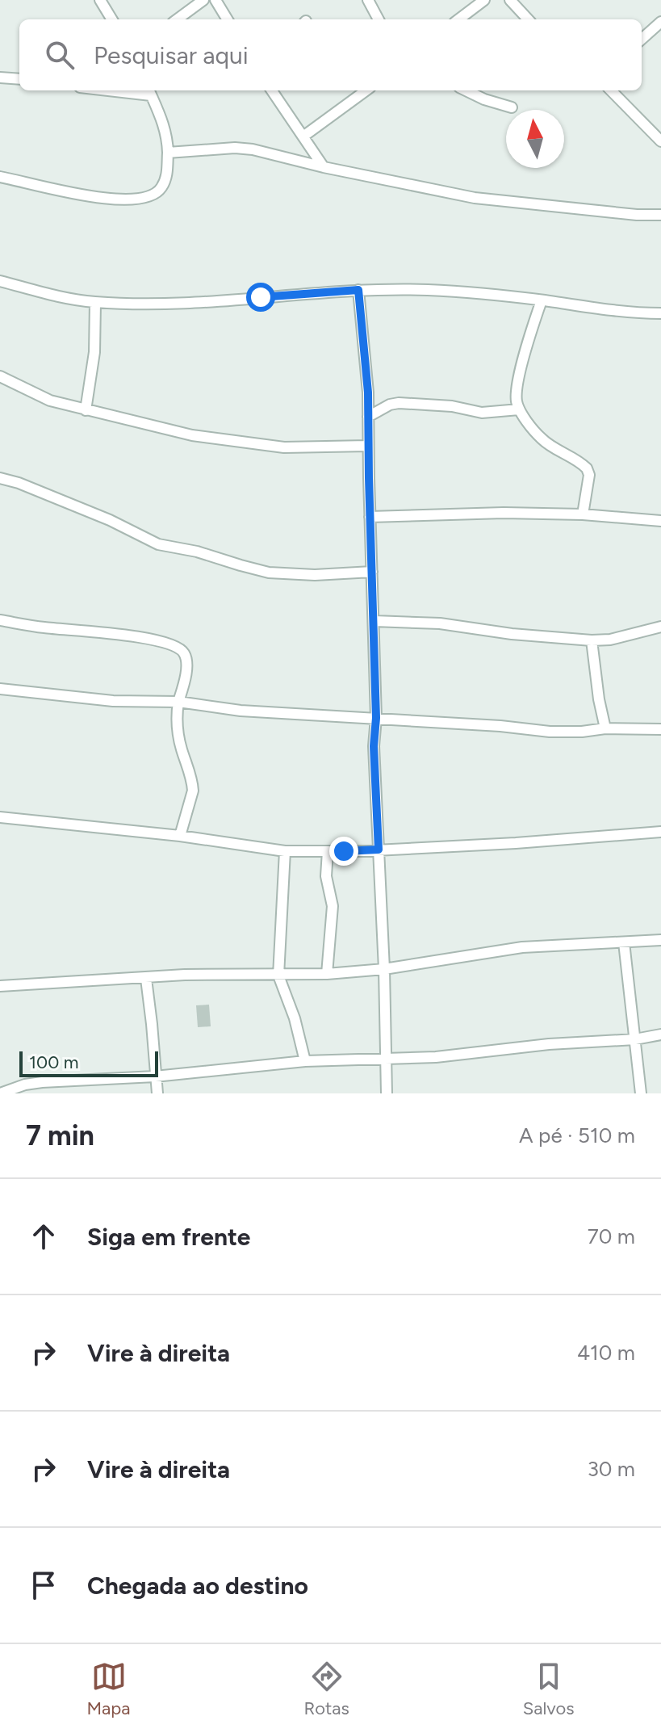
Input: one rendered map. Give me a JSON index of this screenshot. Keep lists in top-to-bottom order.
{
  "scale_bar": "100 m",
  "north": "top",
  "page": {
    "search": "Pesquisar aqui",
    "scale": "100 m",
    "heading": ["7 min", "A pé · 510 m"],
    "list": [
      ["Siga em frente", "70 m"],
      ["Vire à direita", "410 m"],
      ["Vire à direita", "30 m"],
      "Chegada ao destino"
    ],
    "nav": ["Mapa", "Rotas", "Salvos"]
  }
}
